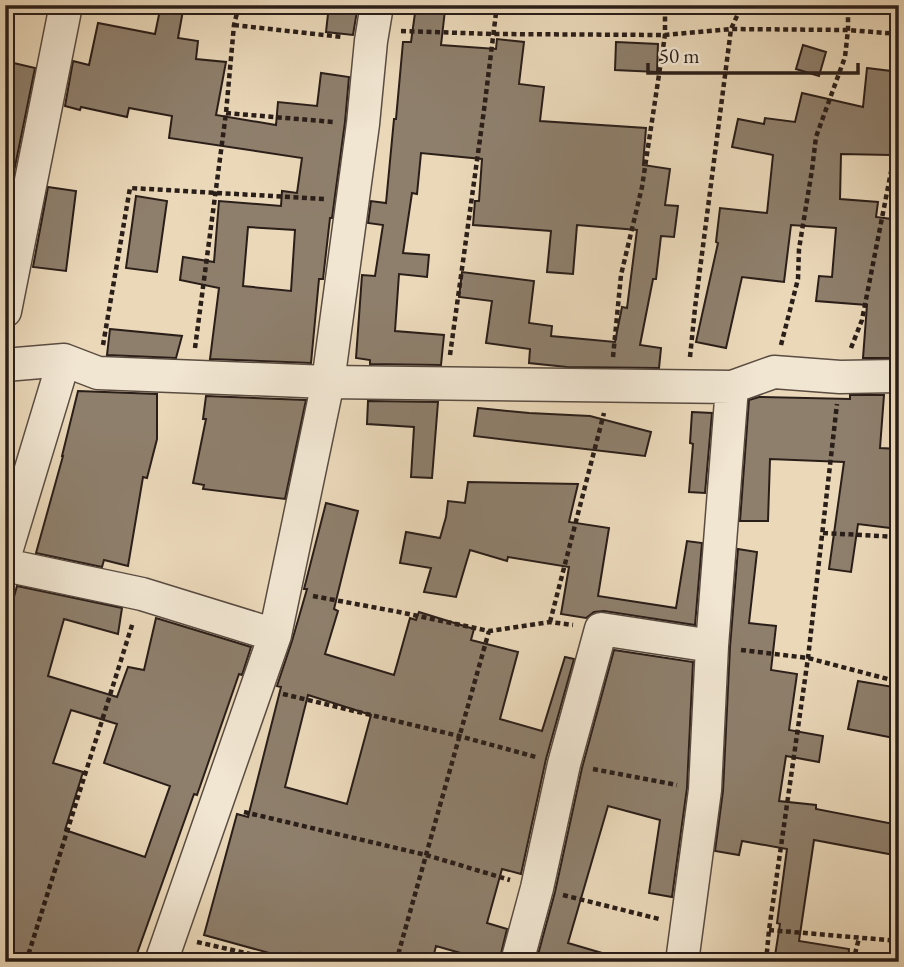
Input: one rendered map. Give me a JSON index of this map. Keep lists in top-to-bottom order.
{
  "scale_bar": "50 m"
}
